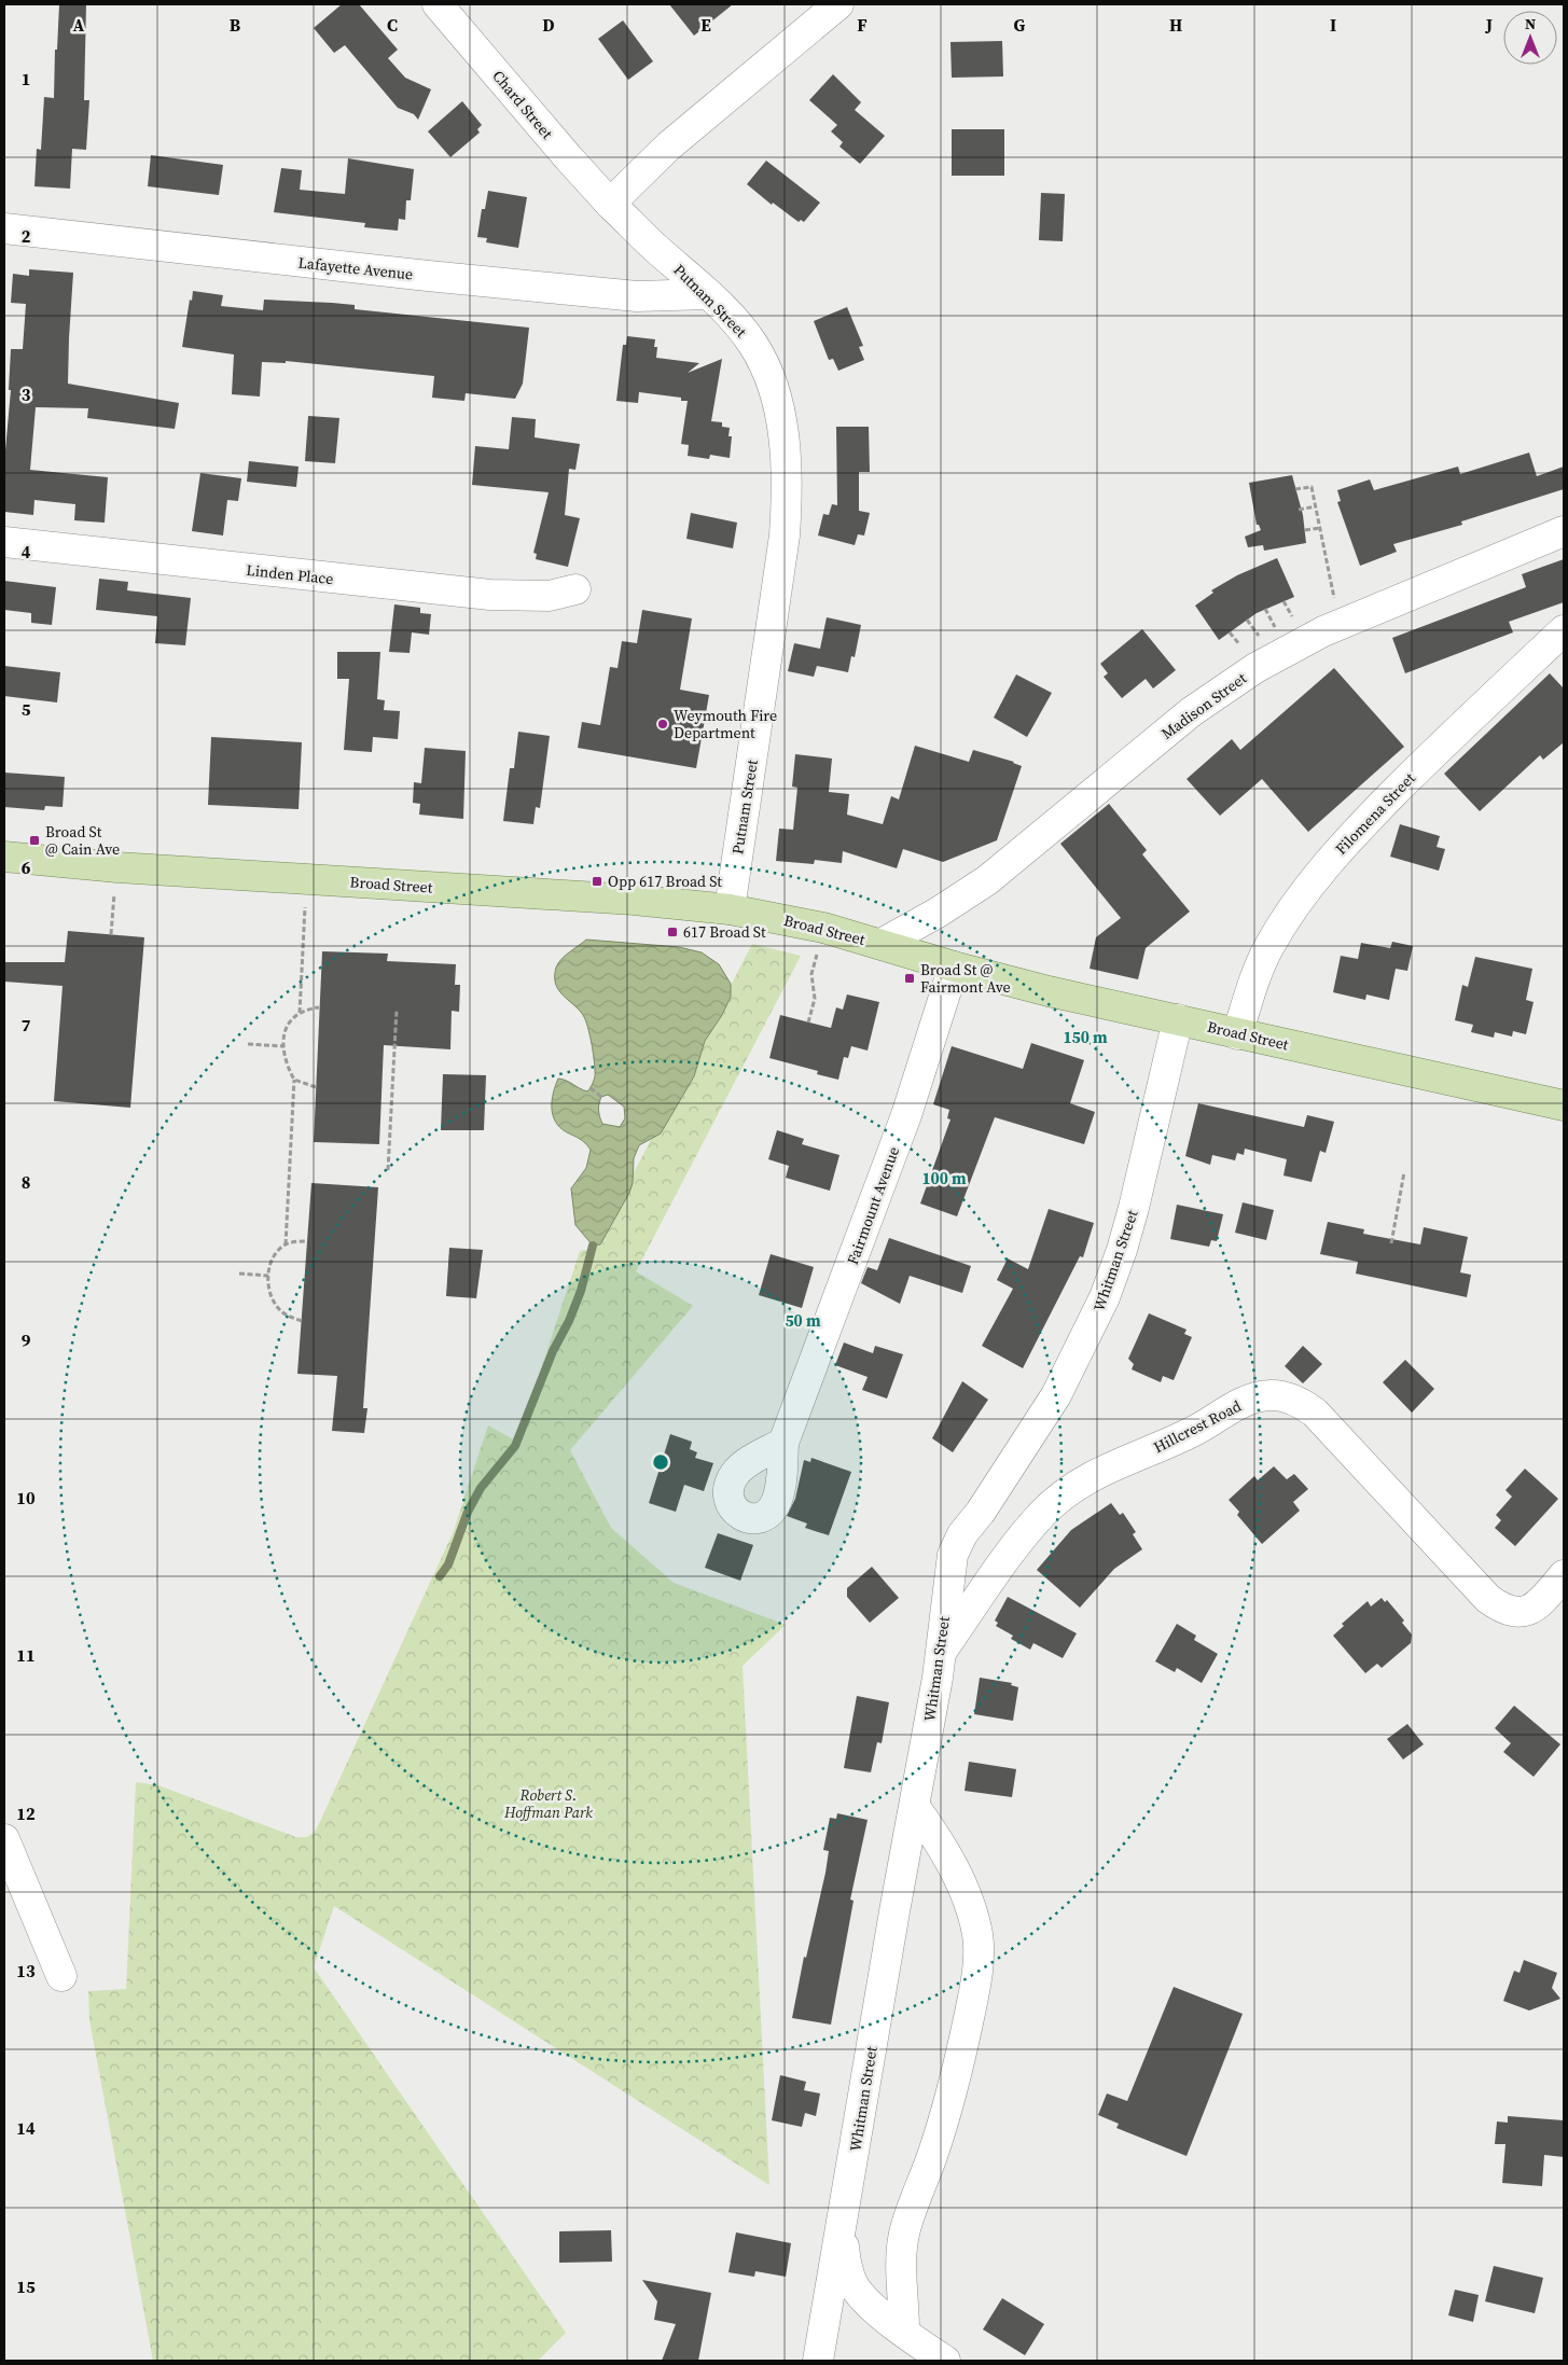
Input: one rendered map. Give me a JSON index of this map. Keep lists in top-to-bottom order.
{
  "streets": {
    "main road": ["Broad Street"],
    "street": [
      "Chard Street",
      "Lafayette Avenue",
      "Putnam Street",
      "Linden Place",
      "Madison Street",
      "Filomena Street",
      "Fairmount Avenue",
      "Whitman Street",
      "Hillcrest Road"
    ]
  },
  "crossings": [
    ["Chard Street", "Putnam Street"],
    ["Lafayette Avenue", "Putnam Street"],
    ["Putnam Street", "Broad Street"],
    ["Madison Street", "Broad Street"],
    ["Filomena Street", "Broad Street"],
    ["Broad Street", "Fairmount Avenue"],
    ["Broad Street", "Whitman Street"],
    ["Whitman Street", "Hillcrest Road"]
  ],
  "parks": ["Robert S. Hoffman Park"],
  "places": {
    "other": ["Weymouth Fire Department"],
    "transit": [
      "Broad St @ Cain Ave",
      "Opp 617 Broad St",
      "617 Broad St",
      "Broad St @ Fairmont Ave"
    ]
  },
  "north": "top",
  "grid": {
    "columns": [
      "A",
      "B",
      "C",
      "D",
      "E",
      "F",
      "G",
      "H",
      "I",
      "J"
    ],
    "rows": [
      "1",
      "2",
      "3",
      "4",
      "5",
      "6",
      "7",
      "8",
      "9",
      "10",
      "11",
      "12",
      "13",
      "14",
      "15"
    ]
  },
  "rings": ["150 m", "100 m", "50 m"]
}
